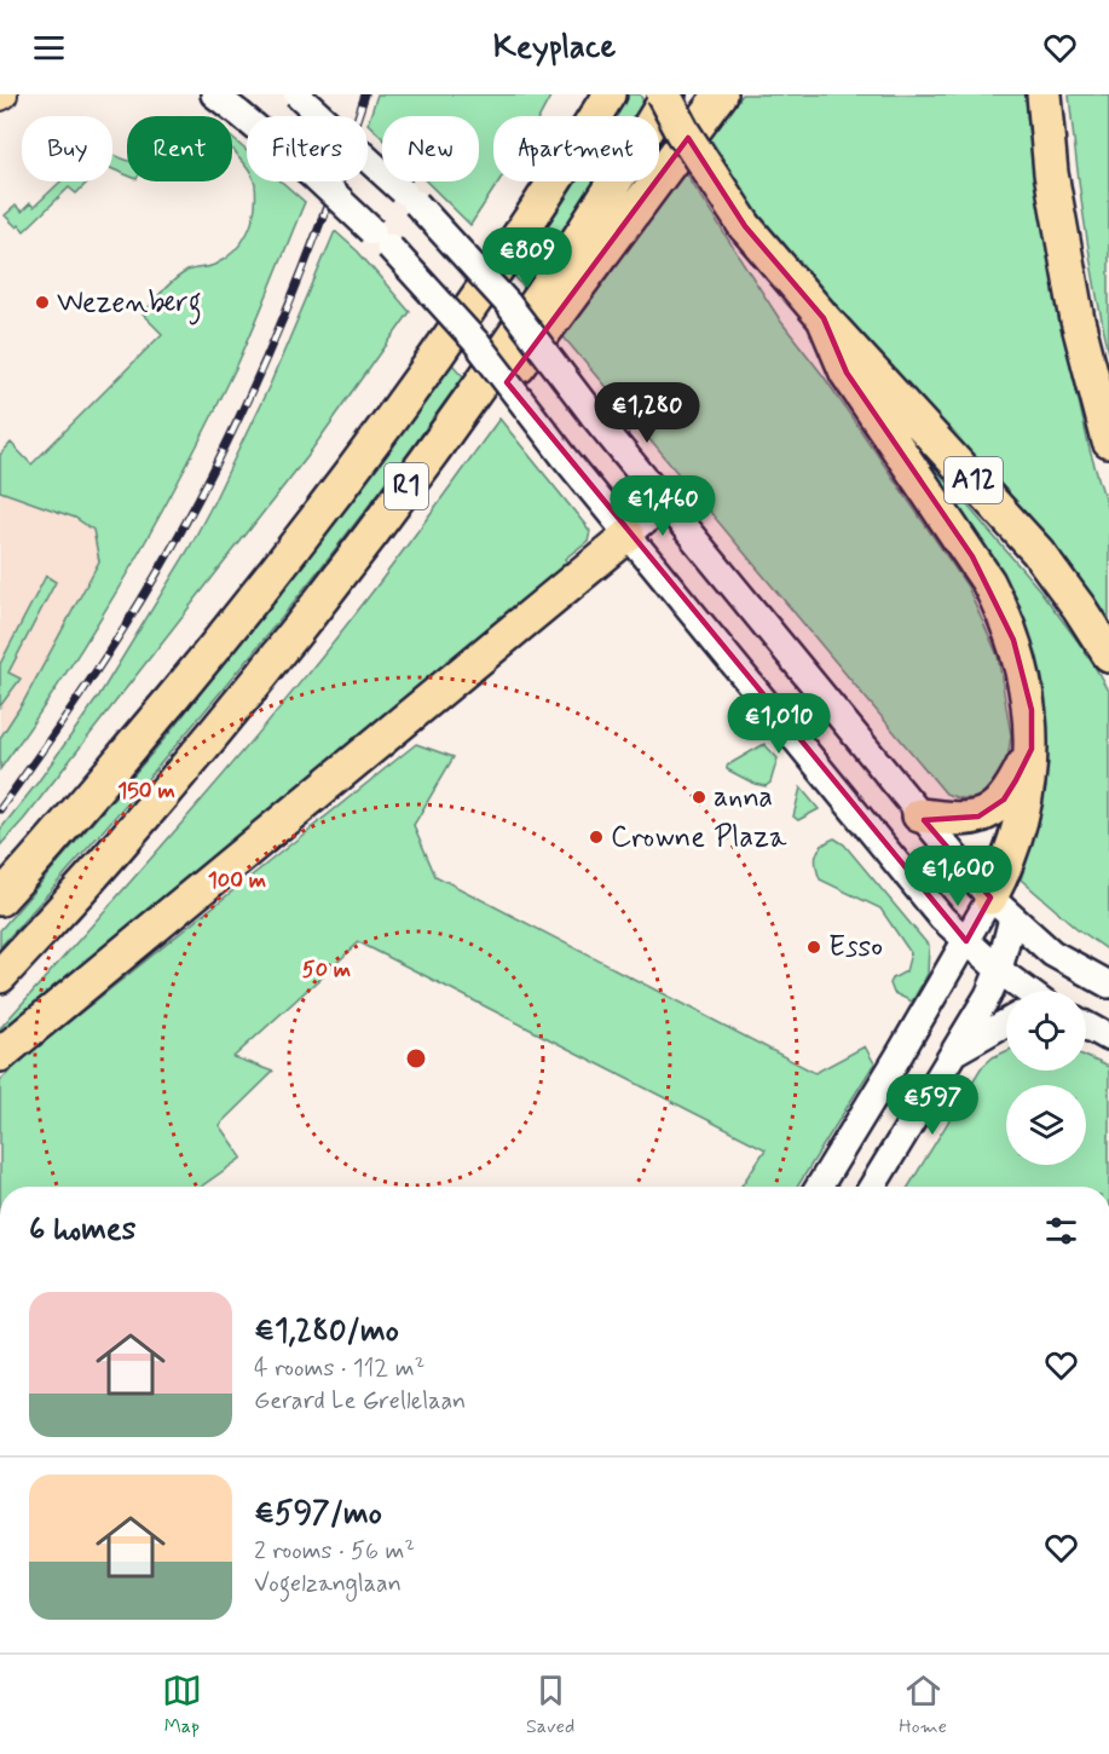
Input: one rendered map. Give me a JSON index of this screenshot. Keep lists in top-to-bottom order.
{
  "streets": {
    "highway": ["A12", "R1"]
  },
  "crossings": [
    ["A12", "R1"]
  ],
  "places": [
    "Wezenberg",
    "anna",
    "Crowne Plaza",
    "Esso"
  ],
  "page": {
    "header": "Keyplace",
    "chip": [
      "Buy",
      "Rent",
      "Filters",
      "New",
      "Apartment"
    ],
    "price": [
      "€809",
      "€1,280",
      "€1,460",
      "€1,010",
      "€1,600",
      "€597"
    ],
    "heading": "6 homes",
    "list": [
      {
        "name": "€1,280/mo",
        "note": "4 rooms · 112 m² · Gerard Le Grellelaan"
      },
      {
        "name": "€597/mo",
        "note": "2 rooms · 56 m² · Vogelzanglaan"
      }
    ],
    "tabs": ["Map", "Saved", "Home"]
  },
  "rings": ["150 m", "100 m", "50 m"]
}
